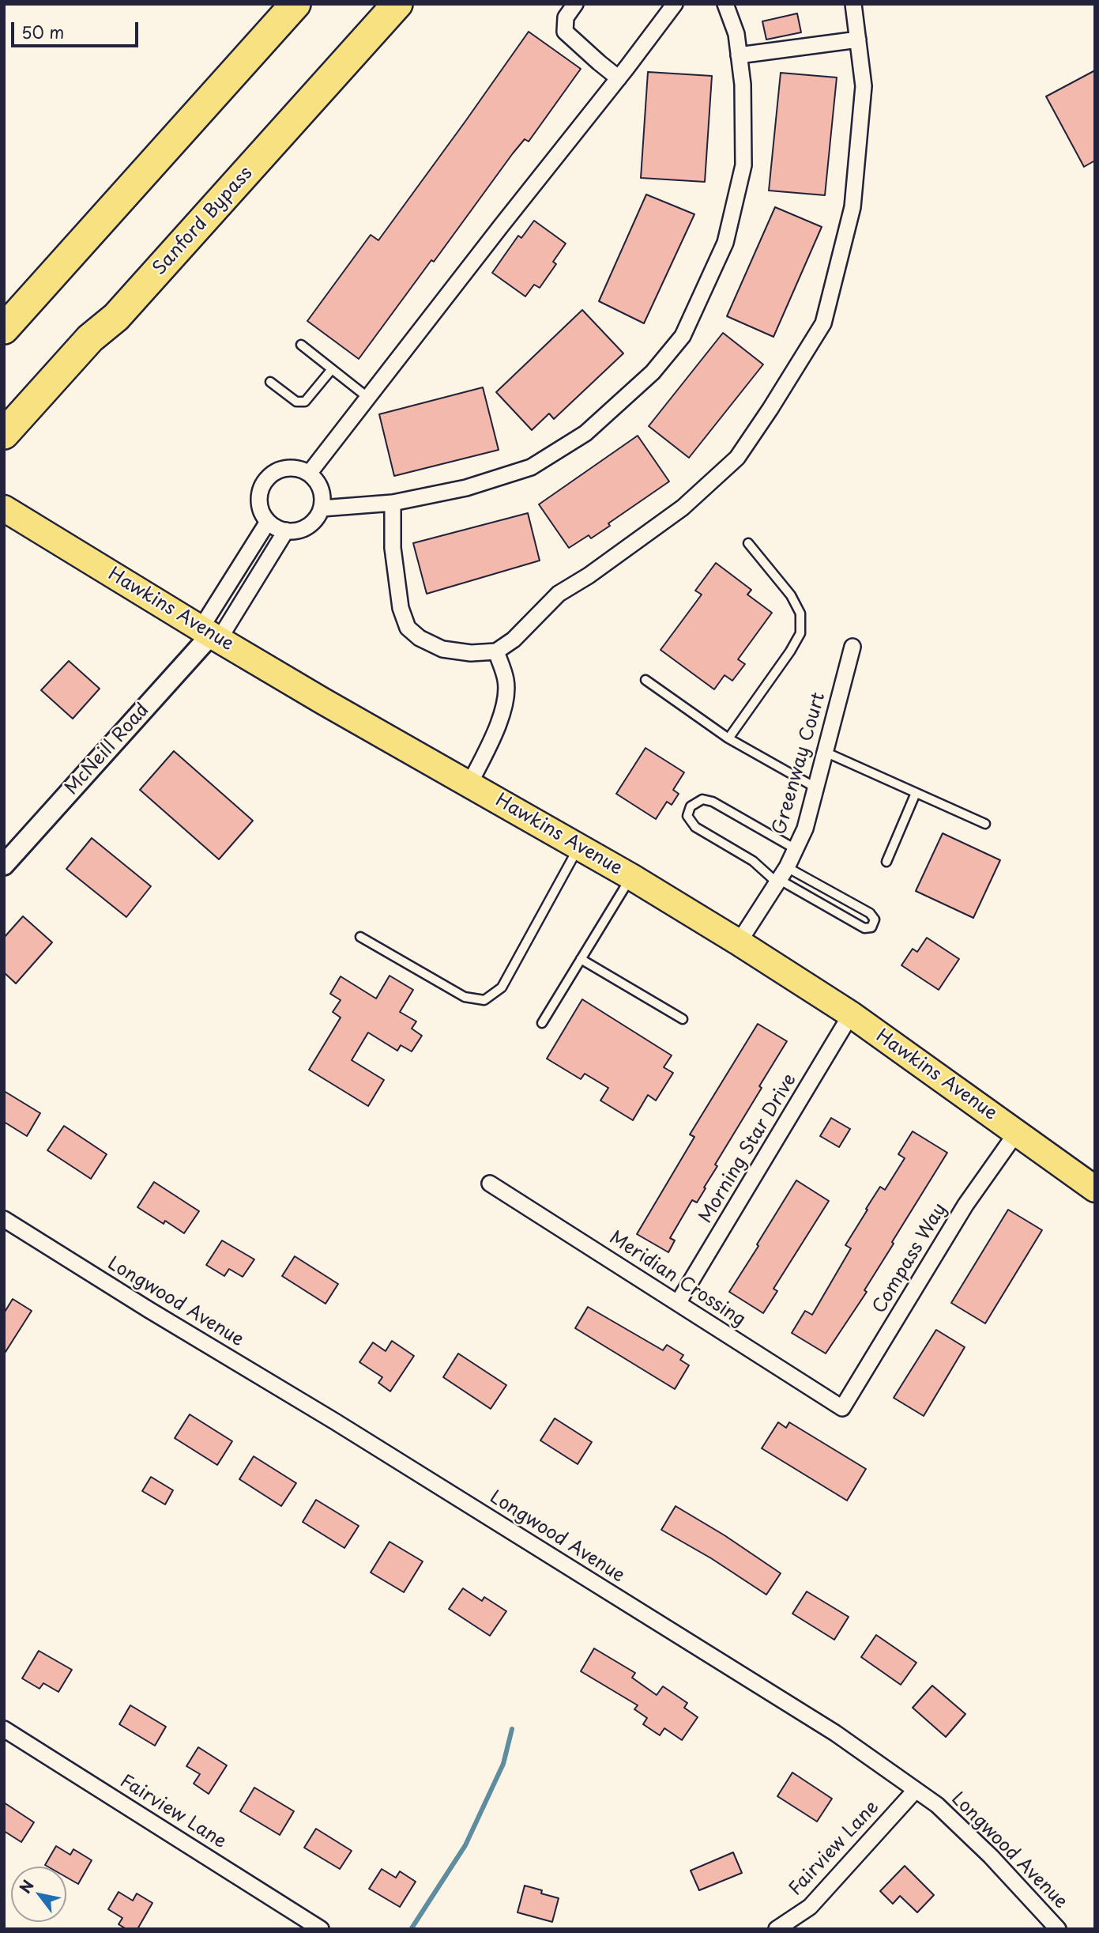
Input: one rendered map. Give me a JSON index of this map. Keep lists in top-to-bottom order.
{
  "streets": {
    "highway": ["Sanford Bypass"],
    "main road": ["Hawkins Avenue"],
    "street": [
      "McNeill Road",
      "Greenway Court",
      "Morning Star Drive",
      "Compass Way",
      "Meridian Crossing",
      "Longwood Avenue",
      "Fairview Lane"
    ]
  },
  "crossings": [
    ["Hawkins Avenue", "McNeill Road"],
    ["Hawkins Avenue", "Greenway Court"],
    ["Hawkins Avenue", "Morning Star Drive"],
    ["Hawkins Avenue", "Compass Way"],
    ["Morning Star Drive", "Meridian Crossing"],
    ["Compass Way", "Meridian Crossing"],
    ["Longwood Avenue", "Fairview Lane"]
  ],
  "scale_bar": "50 m",
  "north": "top left"
}
